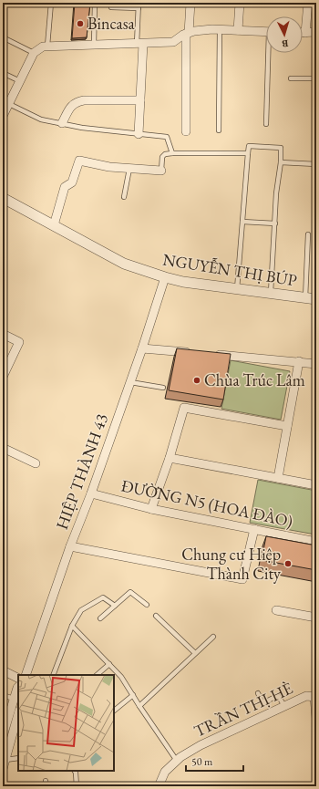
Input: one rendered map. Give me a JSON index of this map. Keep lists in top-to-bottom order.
{
  "streets": {
    "street": [
      "NGUYỄN THỊ BÚP",
      "HIỆP THÀNH 43",
      "ĐƯỜNG N5 (HOA ĐÀO)",
      "TRẦN THỊ HÈ"
    ]
  },
  "crossings": [
    ["NGUYỄN THỊ BÚP", "HIỆP THÀNH 43"],
    ["HIỆP THÀNH 43", "ĐƯỜNG N5 (HOA ĐÀO)"]
  ],
  "places": ["Bincasa", "Chùa Trúc Lâm", "Chung cư Hiệp Thành City"],
  "scale_bar": "50 m",
  "north": "bottom"
}
